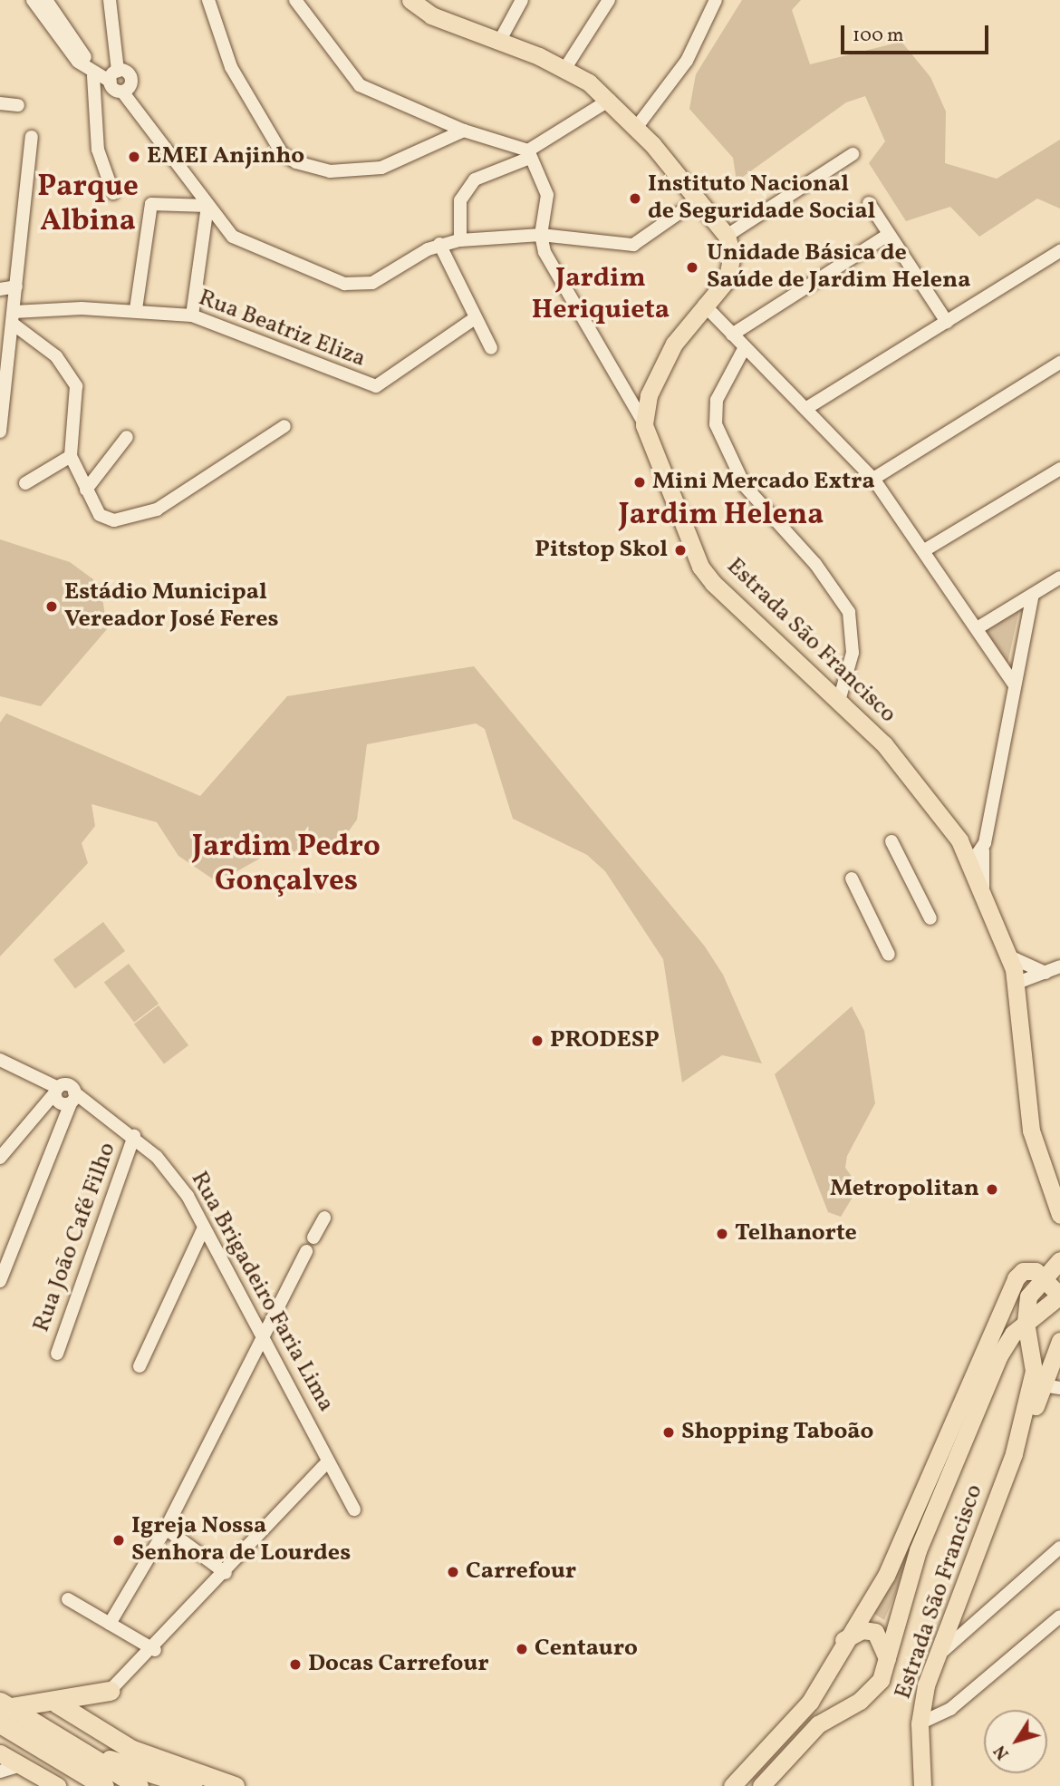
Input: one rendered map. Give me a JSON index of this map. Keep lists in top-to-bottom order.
{
  "streets": {
    "main road": ["Estrada São Francisco"],
    "street": ["Rua Beatriz Eliza", "Rua João Café Filho", "Rua Brigadeiro Faria Lima"]
  },
  "crossings": [
    ["Rua João Café Filho", "Rua Brigadeiro Faria Lima"]
  ],
  "districts": [
    "Parque Albina",
    "Jardim Heriquieta",
    "Jardim Helena",
    "Jardim Pedro Gonçalves"
  ],
  "places": [
    "EMEI Anjinho",
    "Instituto Nacional de Seguridade Social",
    "Unidade Básica de Saúde de Jardim Helena",
    "Mini Mercado Extra",
    "Pitstop Skol",
    "Estádio Municipal Vereador José Feres",
    "PRODESP",
    "Metropolitan",
    "Telhanorte",
    "Shopping Taboão",
    "Igreja Nossa Senhora de Lourdes",
    "Carrefour",
    "Centauro",
    "Docas Carrefour"
  ],
  "scale_bar": "100 m",
  "north": "bottom left"
}
